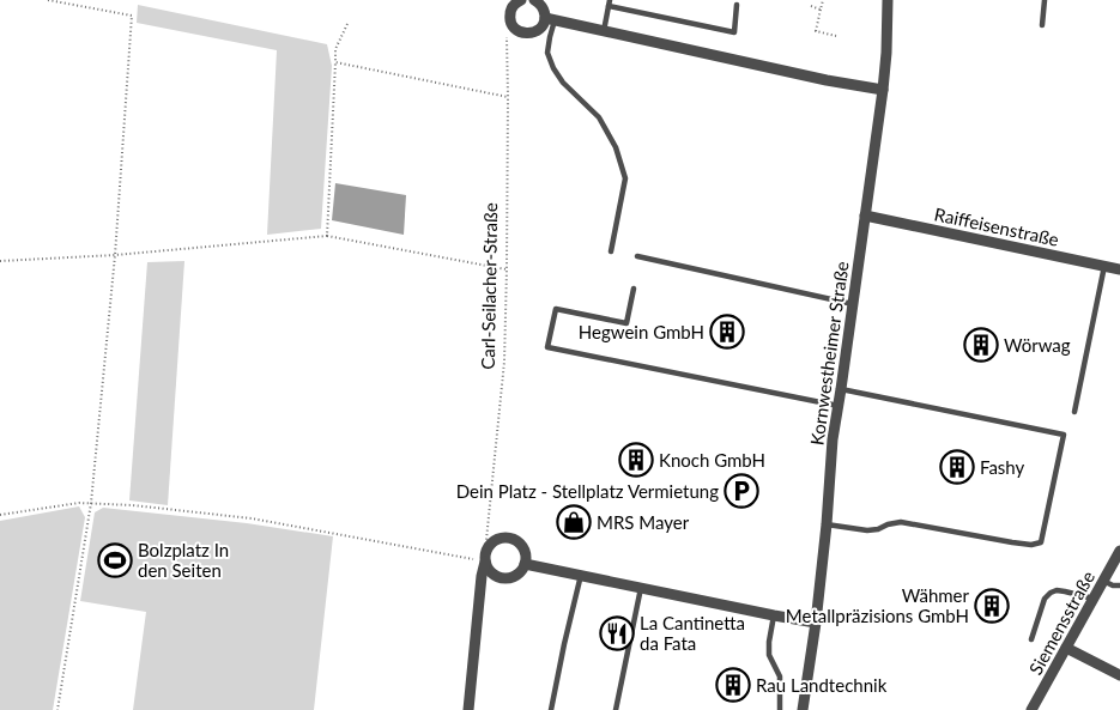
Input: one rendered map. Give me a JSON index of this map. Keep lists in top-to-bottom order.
{
  "streets": {
    "street": ["Raiffeisenstraße", "Kornwestheimer Straße", "Siemensstraße"],
    "path": ["Carl-Seilacher-Straße"]
  },
  "crossings": [
    ["Raiffeisenstraße", "Kornwestheimer Straße"]
  ],
  "places": {
    "building": [
      "Hegwein GmbH",
      "Wörwag",
      "Knoch GmbH",
      "Fashy",
      "Wähmer Metallpräzisions GmbH",
      "Rau Landtechnik"
    ],
    "parking": ["Dein Platz - Stellplatz Vermietung"],
    "shop": ["MRS Mayer"],
    "sports": ["Bolzplatz In den Seiten"],
    "restaurant": ["La Cantinetta da Fata"]
  }
}
